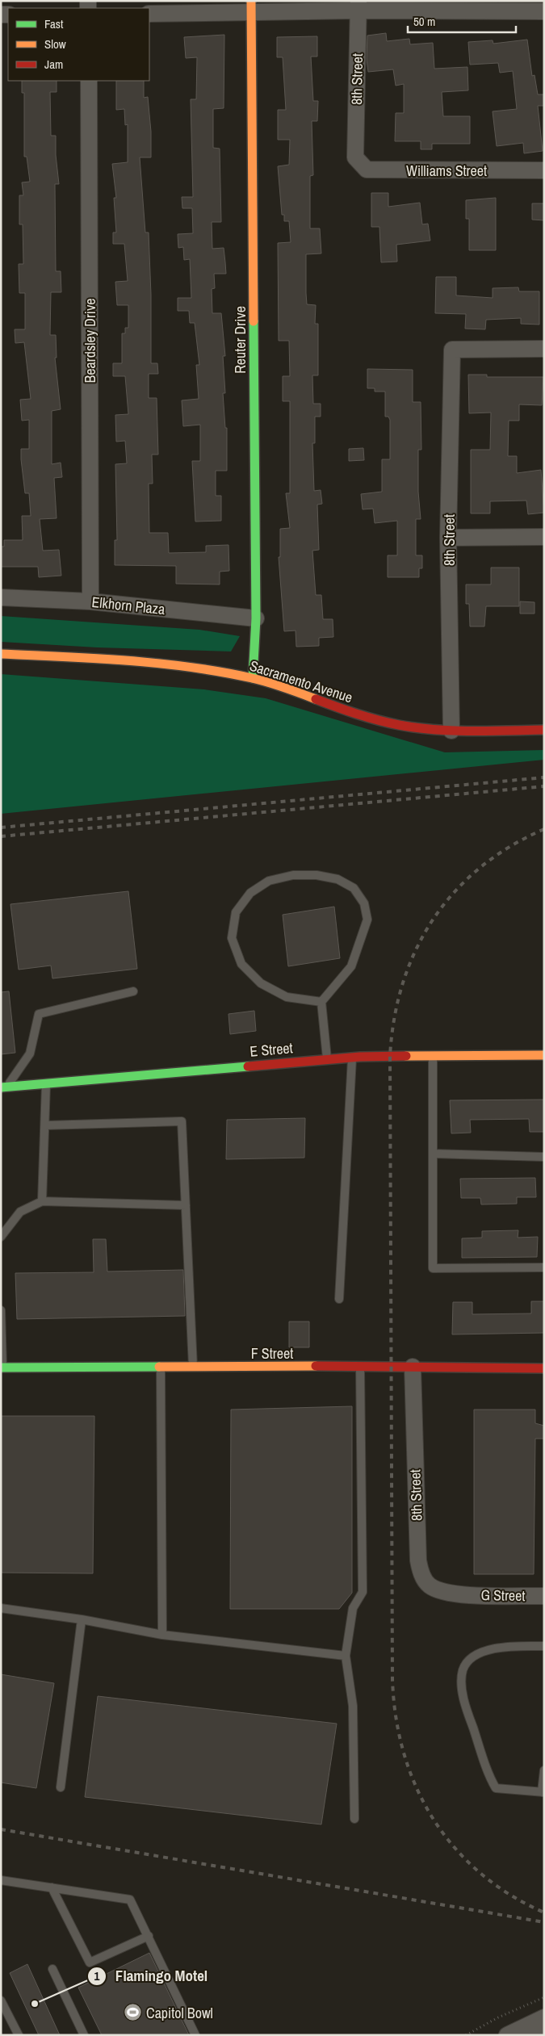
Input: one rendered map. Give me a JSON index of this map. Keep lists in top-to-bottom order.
{
  "streets": {
    "street": [
      "8th Street",
      "Williams Street",
      "Reuter Drive",
      "Beardsley Drive",
      "Elkhorn Plaza",
      "Sacramento Avenue",
      "E Street",
      "F Street",
      "G Street"
    ]
  },
  "crossings": [
    ["8th Street", "Williams Street"],
    ["8th Street", "Sacramento Avenue"],
    ["8th Street", "F Street"],
    ["8th Street", "G Street"],
    ["Reuter Drive", "Elkhorn Plaza"],
    ["Reuter Drive", "Sacramento Avenue"],
    ["Beardsley Drive", "Elkhorn Plaza"]
  ],
  "places": {
    "other": ["Flamingo Motel"],
    "sports": ["Capitol Bowl"]
  },
  "legend": ["Fast", "Slow", "Jam"],
  "scale_bar": "50 m"
}
